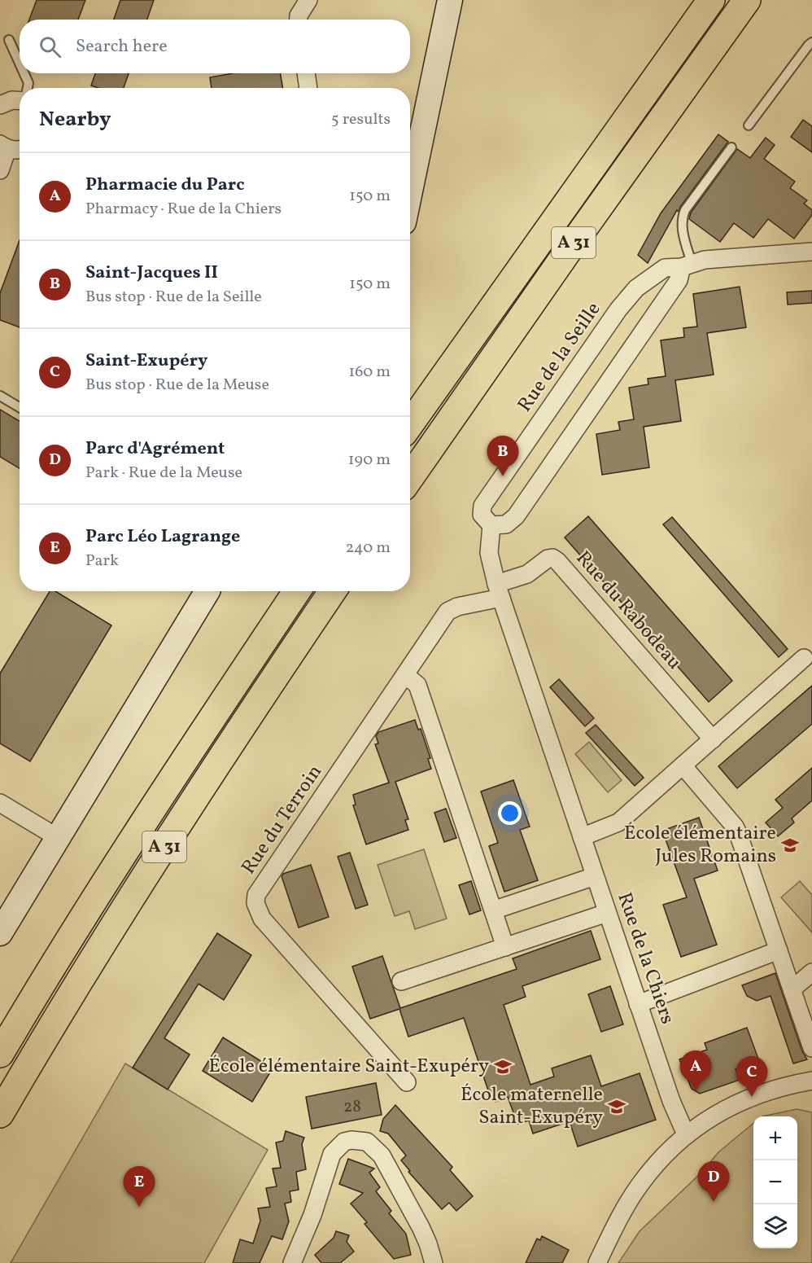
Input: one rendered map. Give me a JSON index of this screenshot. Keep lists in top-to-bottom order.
{
  "streets": {
    "highway": ["A 31"],
    "street": [
      "Rue de la Seille",
      "Rue du Rabodeau",
      "Rue du Terroin",
      "Rue de la Chiers"
    ]
  },
  "crossings": [
    ["Rue de la Seille", "Rue du Rabodeau"],
    ["Rue de la Seille", "Rue du Terroin"],
    ["Rue de la Seille", "Rue de la Chiers"],
    ["Rue du Rabodeau", "Rue du Terroin"]
  ],
  "places": {
    "school or university": ["École élémentaire Jules Romains", "École élémentaire Saint-Exupéry", "École maternelle Saint-Exupéry"]
  },
  "house_numbers": ["28"],
  "page": {
    "search": "Search here",
    "heading": ["Nearby", "5 results"],
    "list": [
      {
        "mark": "A",
        "name": "Pharmacie du Parc",
        "note": "Pharmacy · Rue de la Chiers",
        "value": "150 m"
      },
      {
        "mark": "B",
        "name": "Saint-Jacques II",
        "note": "Bus stop · Rue de la Seille",
        "value": "150 m"
      },
      {
        "mark": "C",
        "name": "Saint-Exupéry",
        "note": "Bus stop · Rue de la Meuse",
        "value": "160 m"
      },
      {
        "mark": "D",
        "name": "Parc d'Agrément",
        "note": "Park · Rue de la Meuse",
        "value": "190 m"
      },
      {
        "mark": "E",
        "name": "Parc Léo Lagrange",
        "note": "Park",
        "value": "240 m"
      }
    ],
    "pins": [
      "B",
      "A",
      "C",
      "D",
      "E"
    ],
    "map_buttons": ["+", "−"]
  }
}
